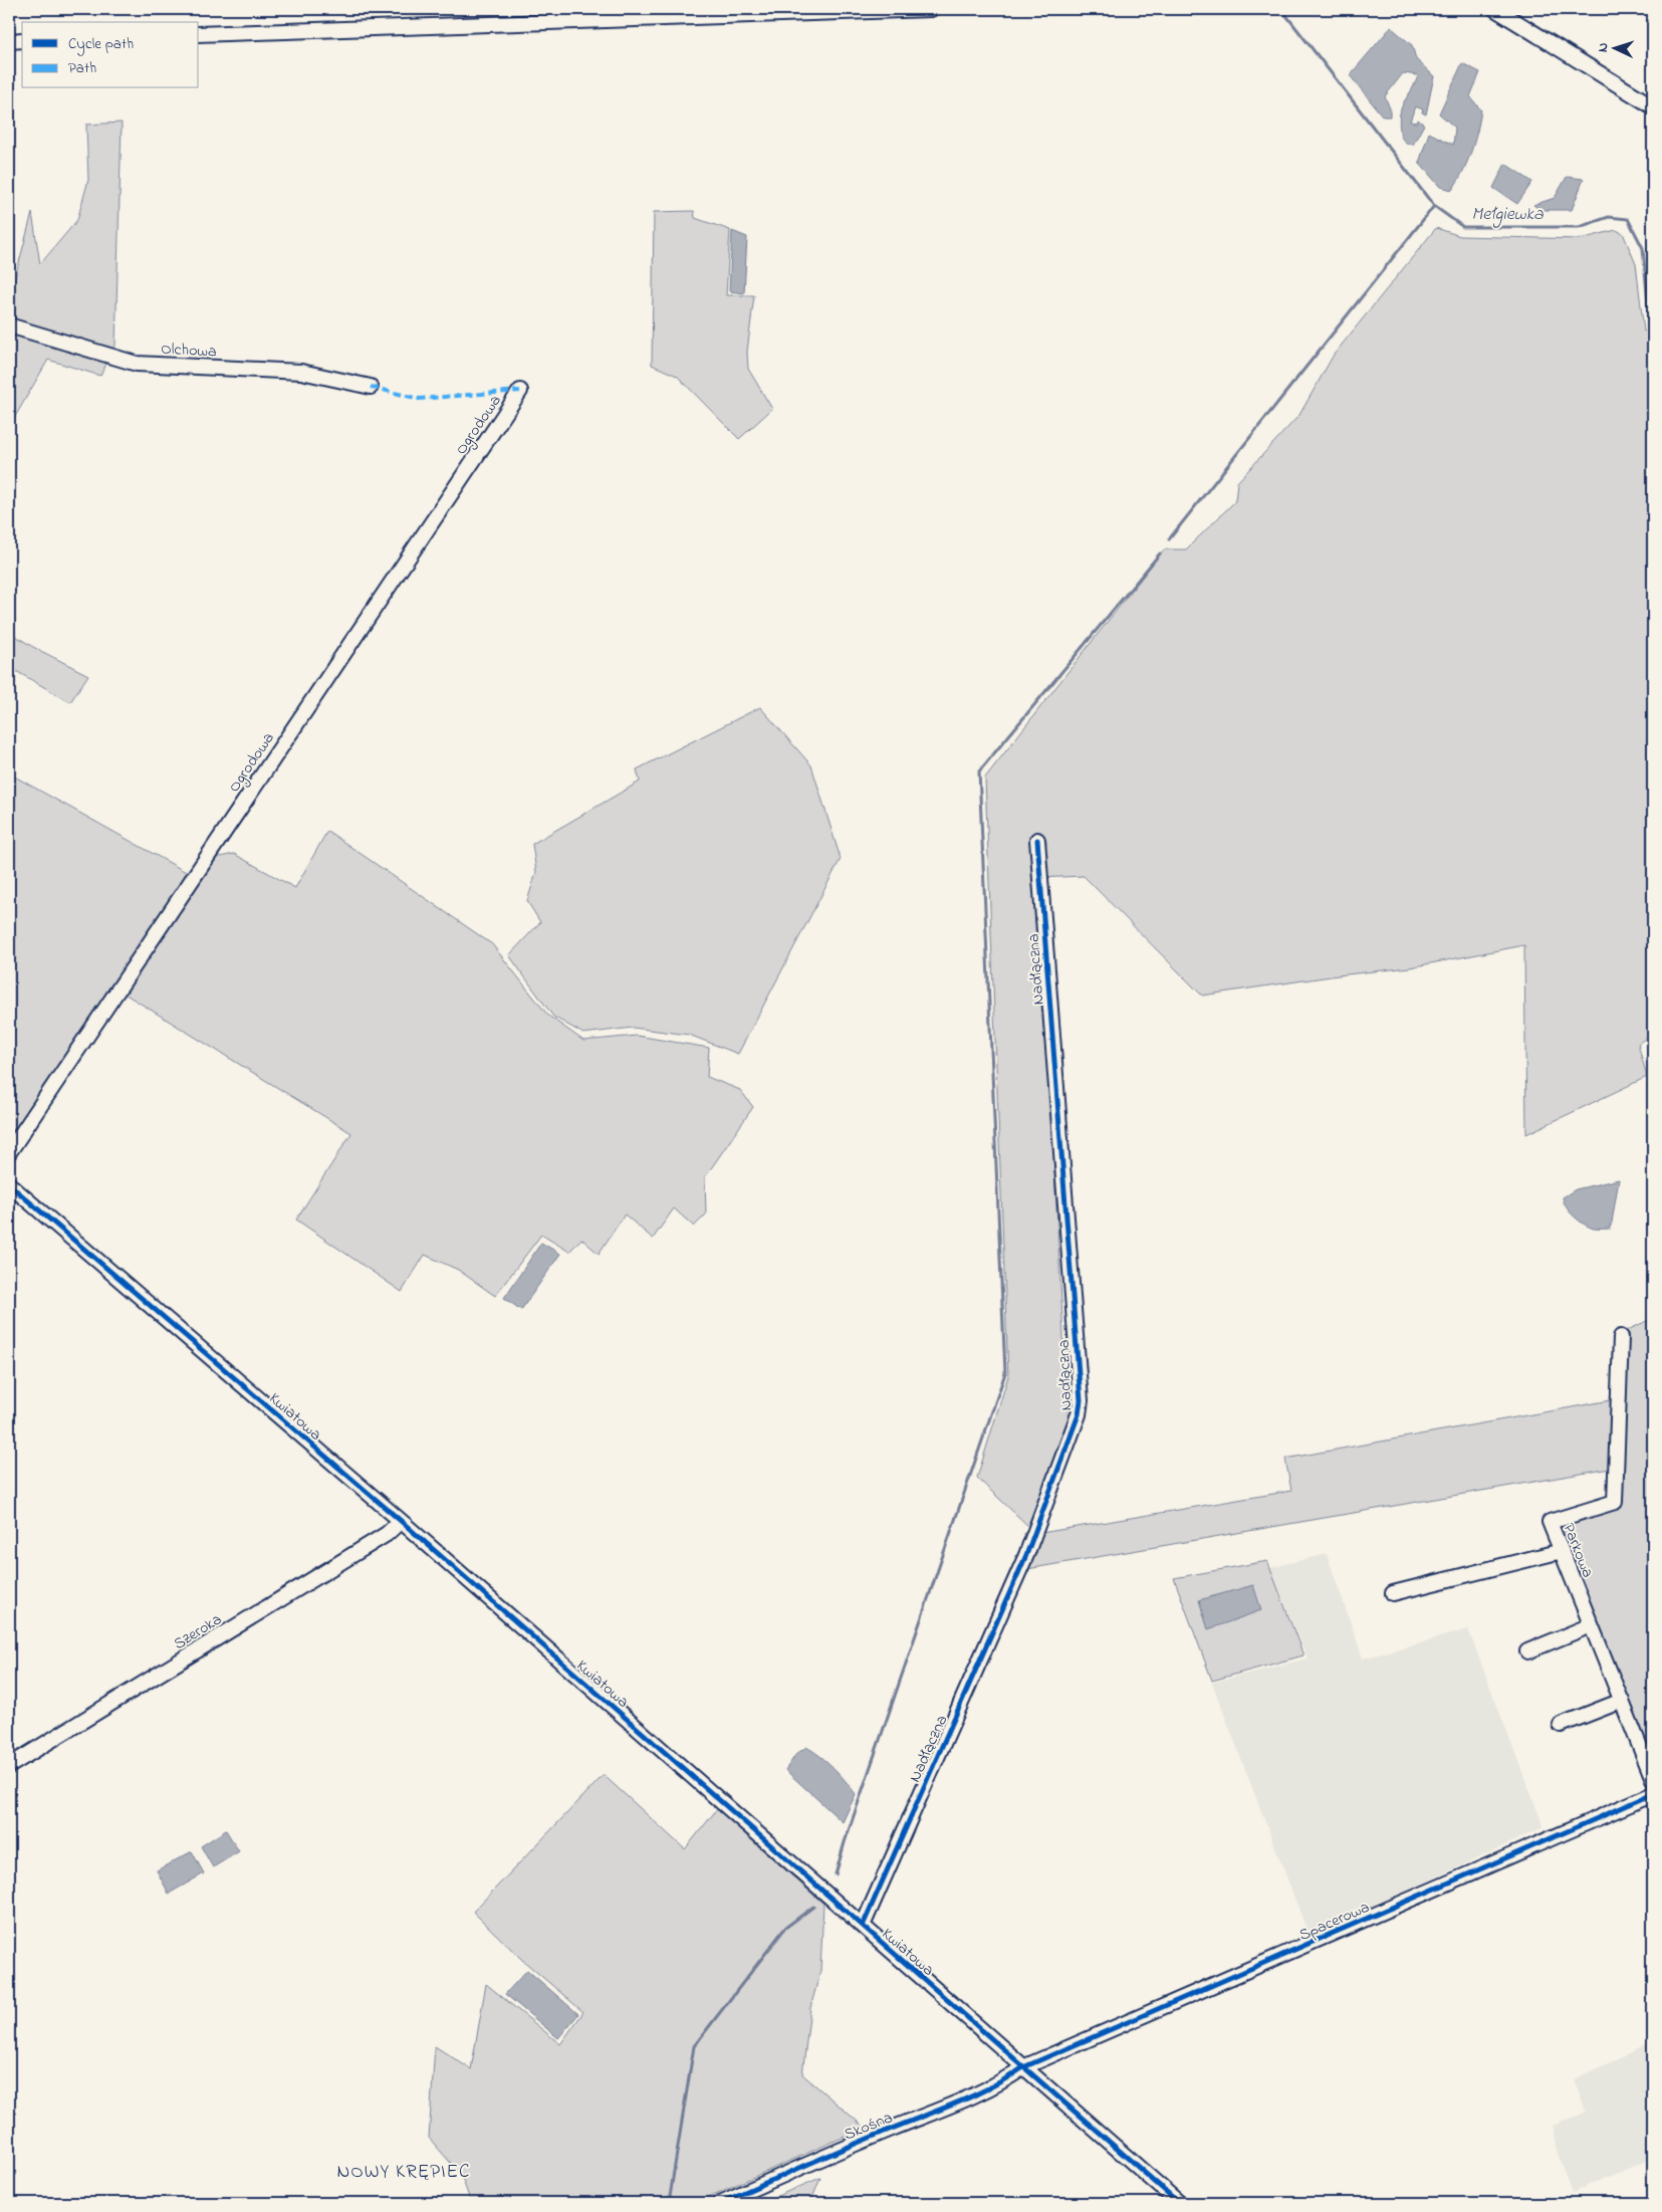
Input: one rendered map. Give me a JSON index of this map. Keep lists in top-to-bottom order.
{
  "streets": {
    "street": [
      "Olchowa",
      "Ogrodowa",
      "Nadłączna",
      "Kwiatowa",
      "Parkowa",
      "Szeroka",
      "Spacerowa",
      "Skośna"
    ]
  },
  "crossings": [
    ["Nadłączna", "Kwiatowa"],
    ["Kwiatowa", "Szeroka"],
    ["Kwiatowa", "Spacerowa"],
    ["Kwiatowa", "Skośna"],
    ["Spacerowa", "Skośna"]
  ],
  "districts": ["NOWY KRĘPIEC"],
  "water": ["Mełgiewka"],
  "legend": ["Cycle path", "Path"],
  "north": "left"
}
